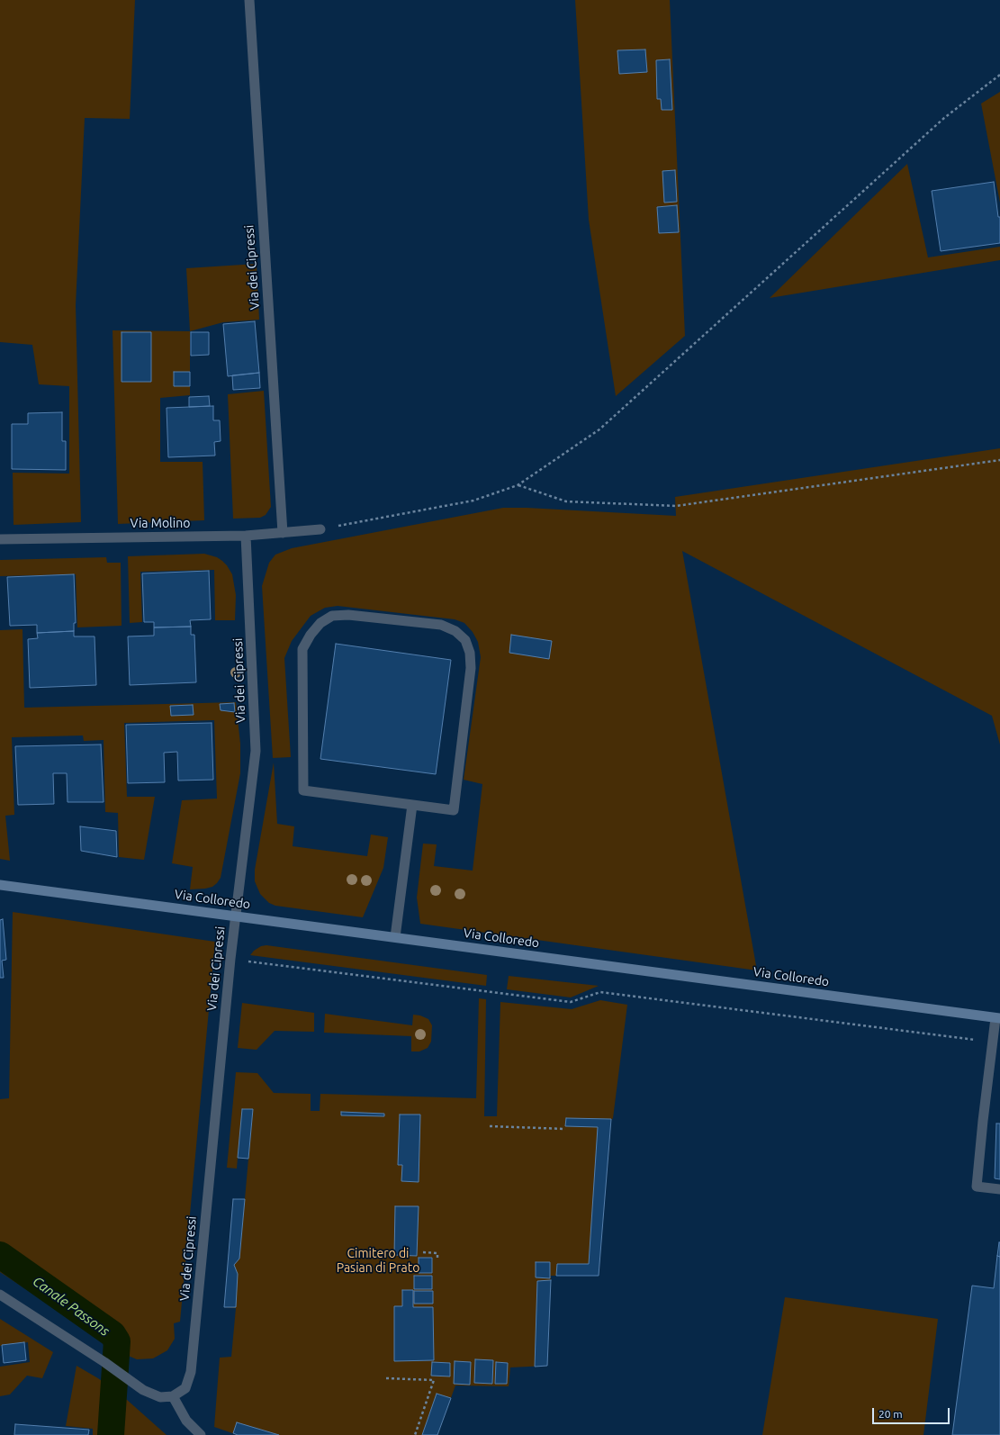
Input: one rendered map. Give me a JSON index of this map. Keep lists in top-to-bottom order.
{
  "streets": {
    "main road": ["Via Colloredo"],
    "street": ["Via dei Cipressi", "Via Molino"]
  },
  "crossings": [
    ["Via dei Cipressi", "Via Molino"],
    ["Via dei Cipressi", "Via Colloredo"]
  ],
  "water": ["Canale Passons"],
  "parks": ["Cimitero di Pasian di Prato"],
  "scale_bar": "20 m"
}
